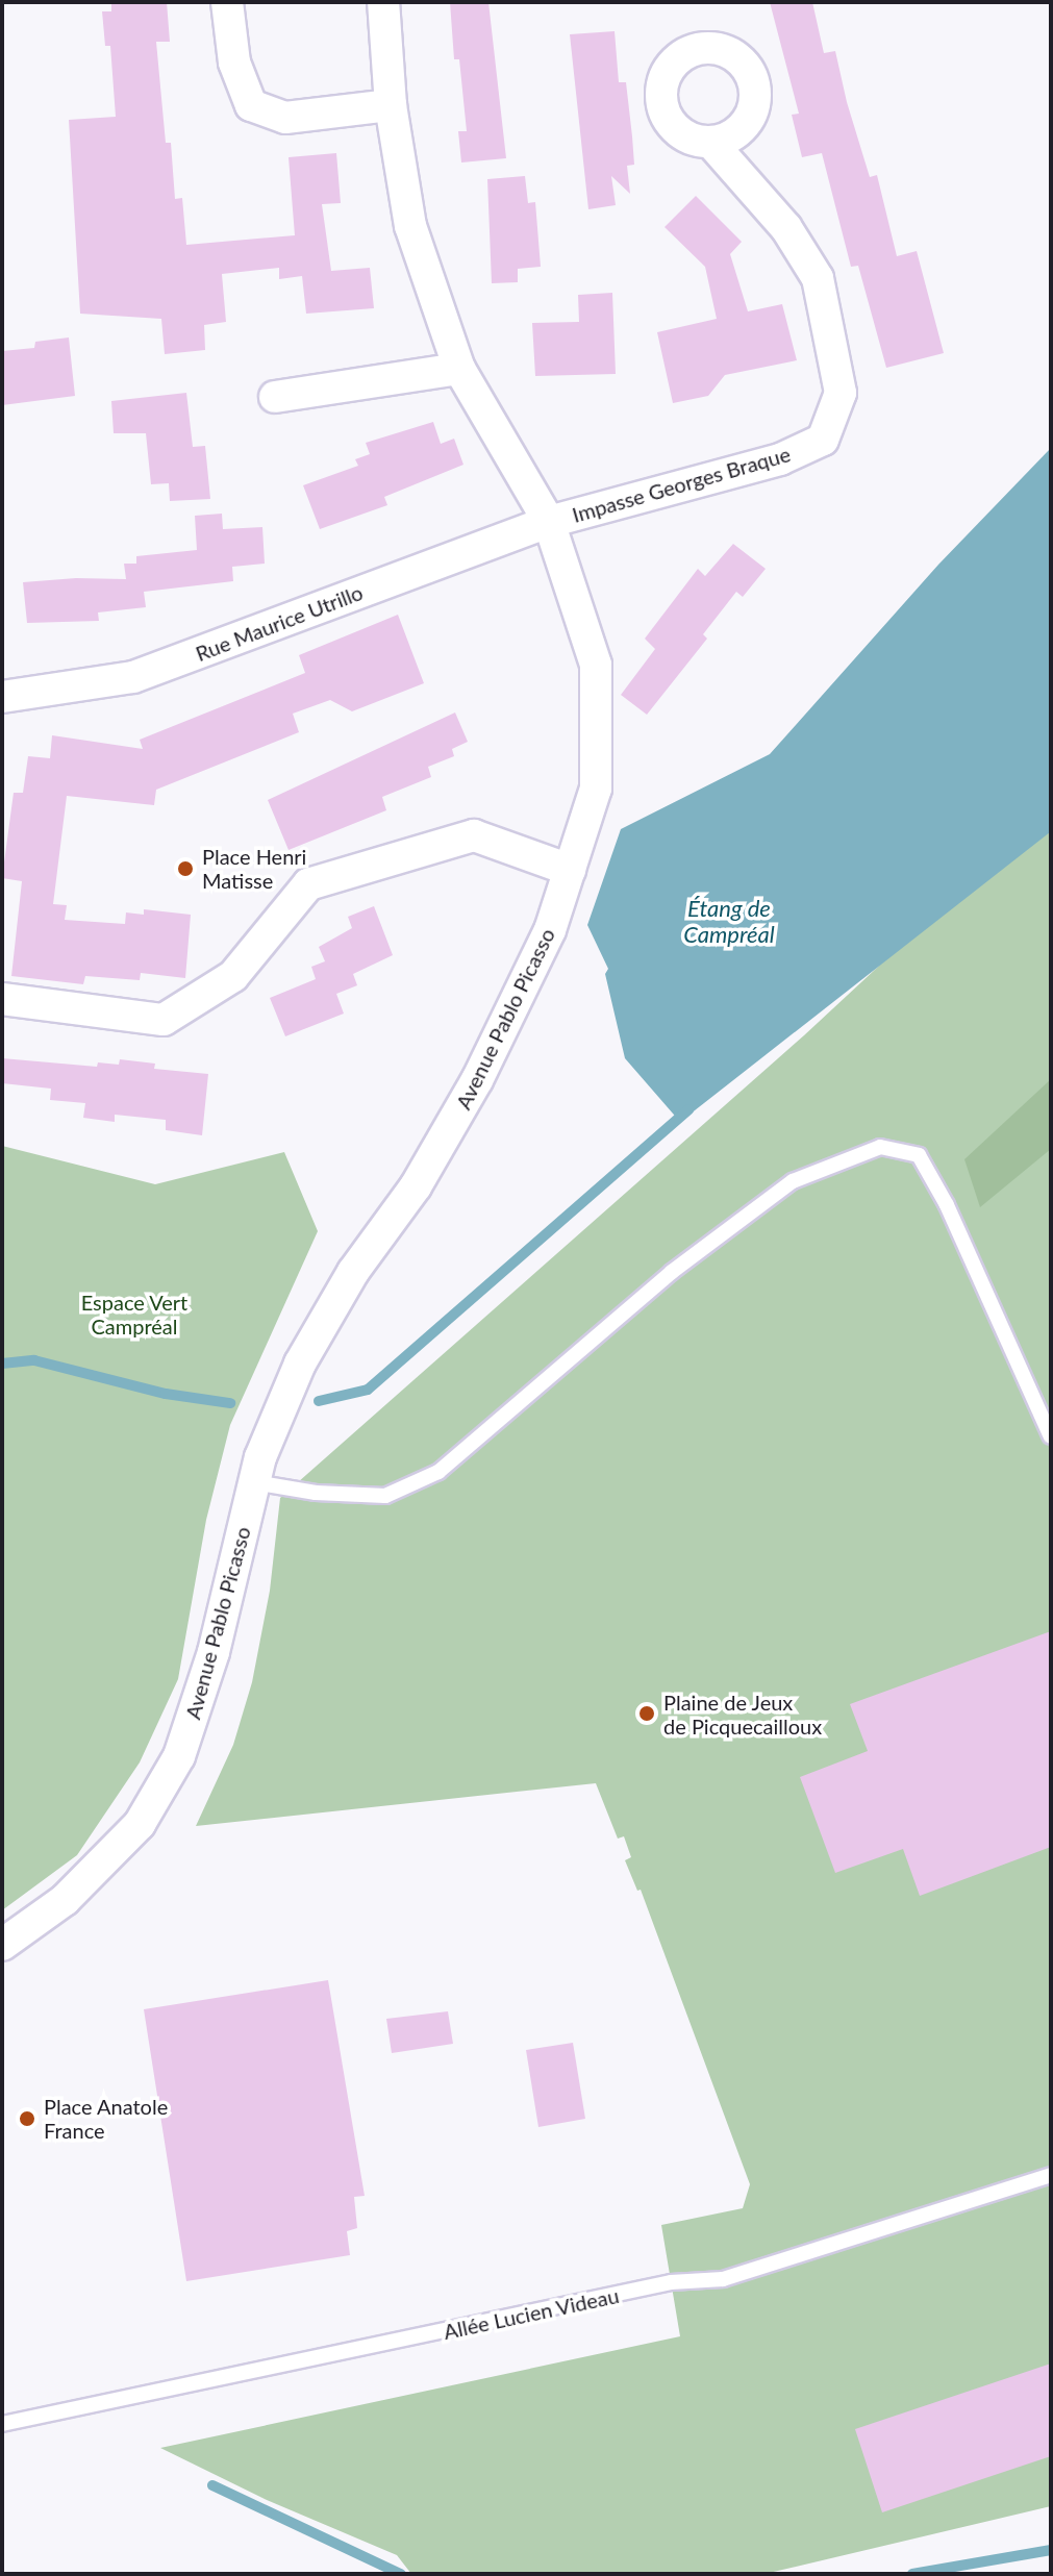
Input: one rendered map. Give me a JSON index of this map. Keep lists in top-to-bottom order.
{
  "streets": {
    "street": ["Impasse Georges Braque", "Rue Maurice Utrillo", "Avenue Pablo Picasso"],
    "lane": ["Allée Lucien Videau"]
  },
  "crossings": [
    ["Impasse Georges Braque", "Rue Maurice Utrillo"],
    ["Impasse Georges Braque", "Avenue Pablo Picasso"],
    ["Rue Maurice Utrillo", "Avenue Pablo Picasso"]
  ],
  "water": ["Étang de Campréal"],
  "parks": ["Espace Vert Campréal"],
  "places": ["Place Henri Matisse", "Plaine de Jeux de Picquecailloux", "Place Anatole France"]
}
